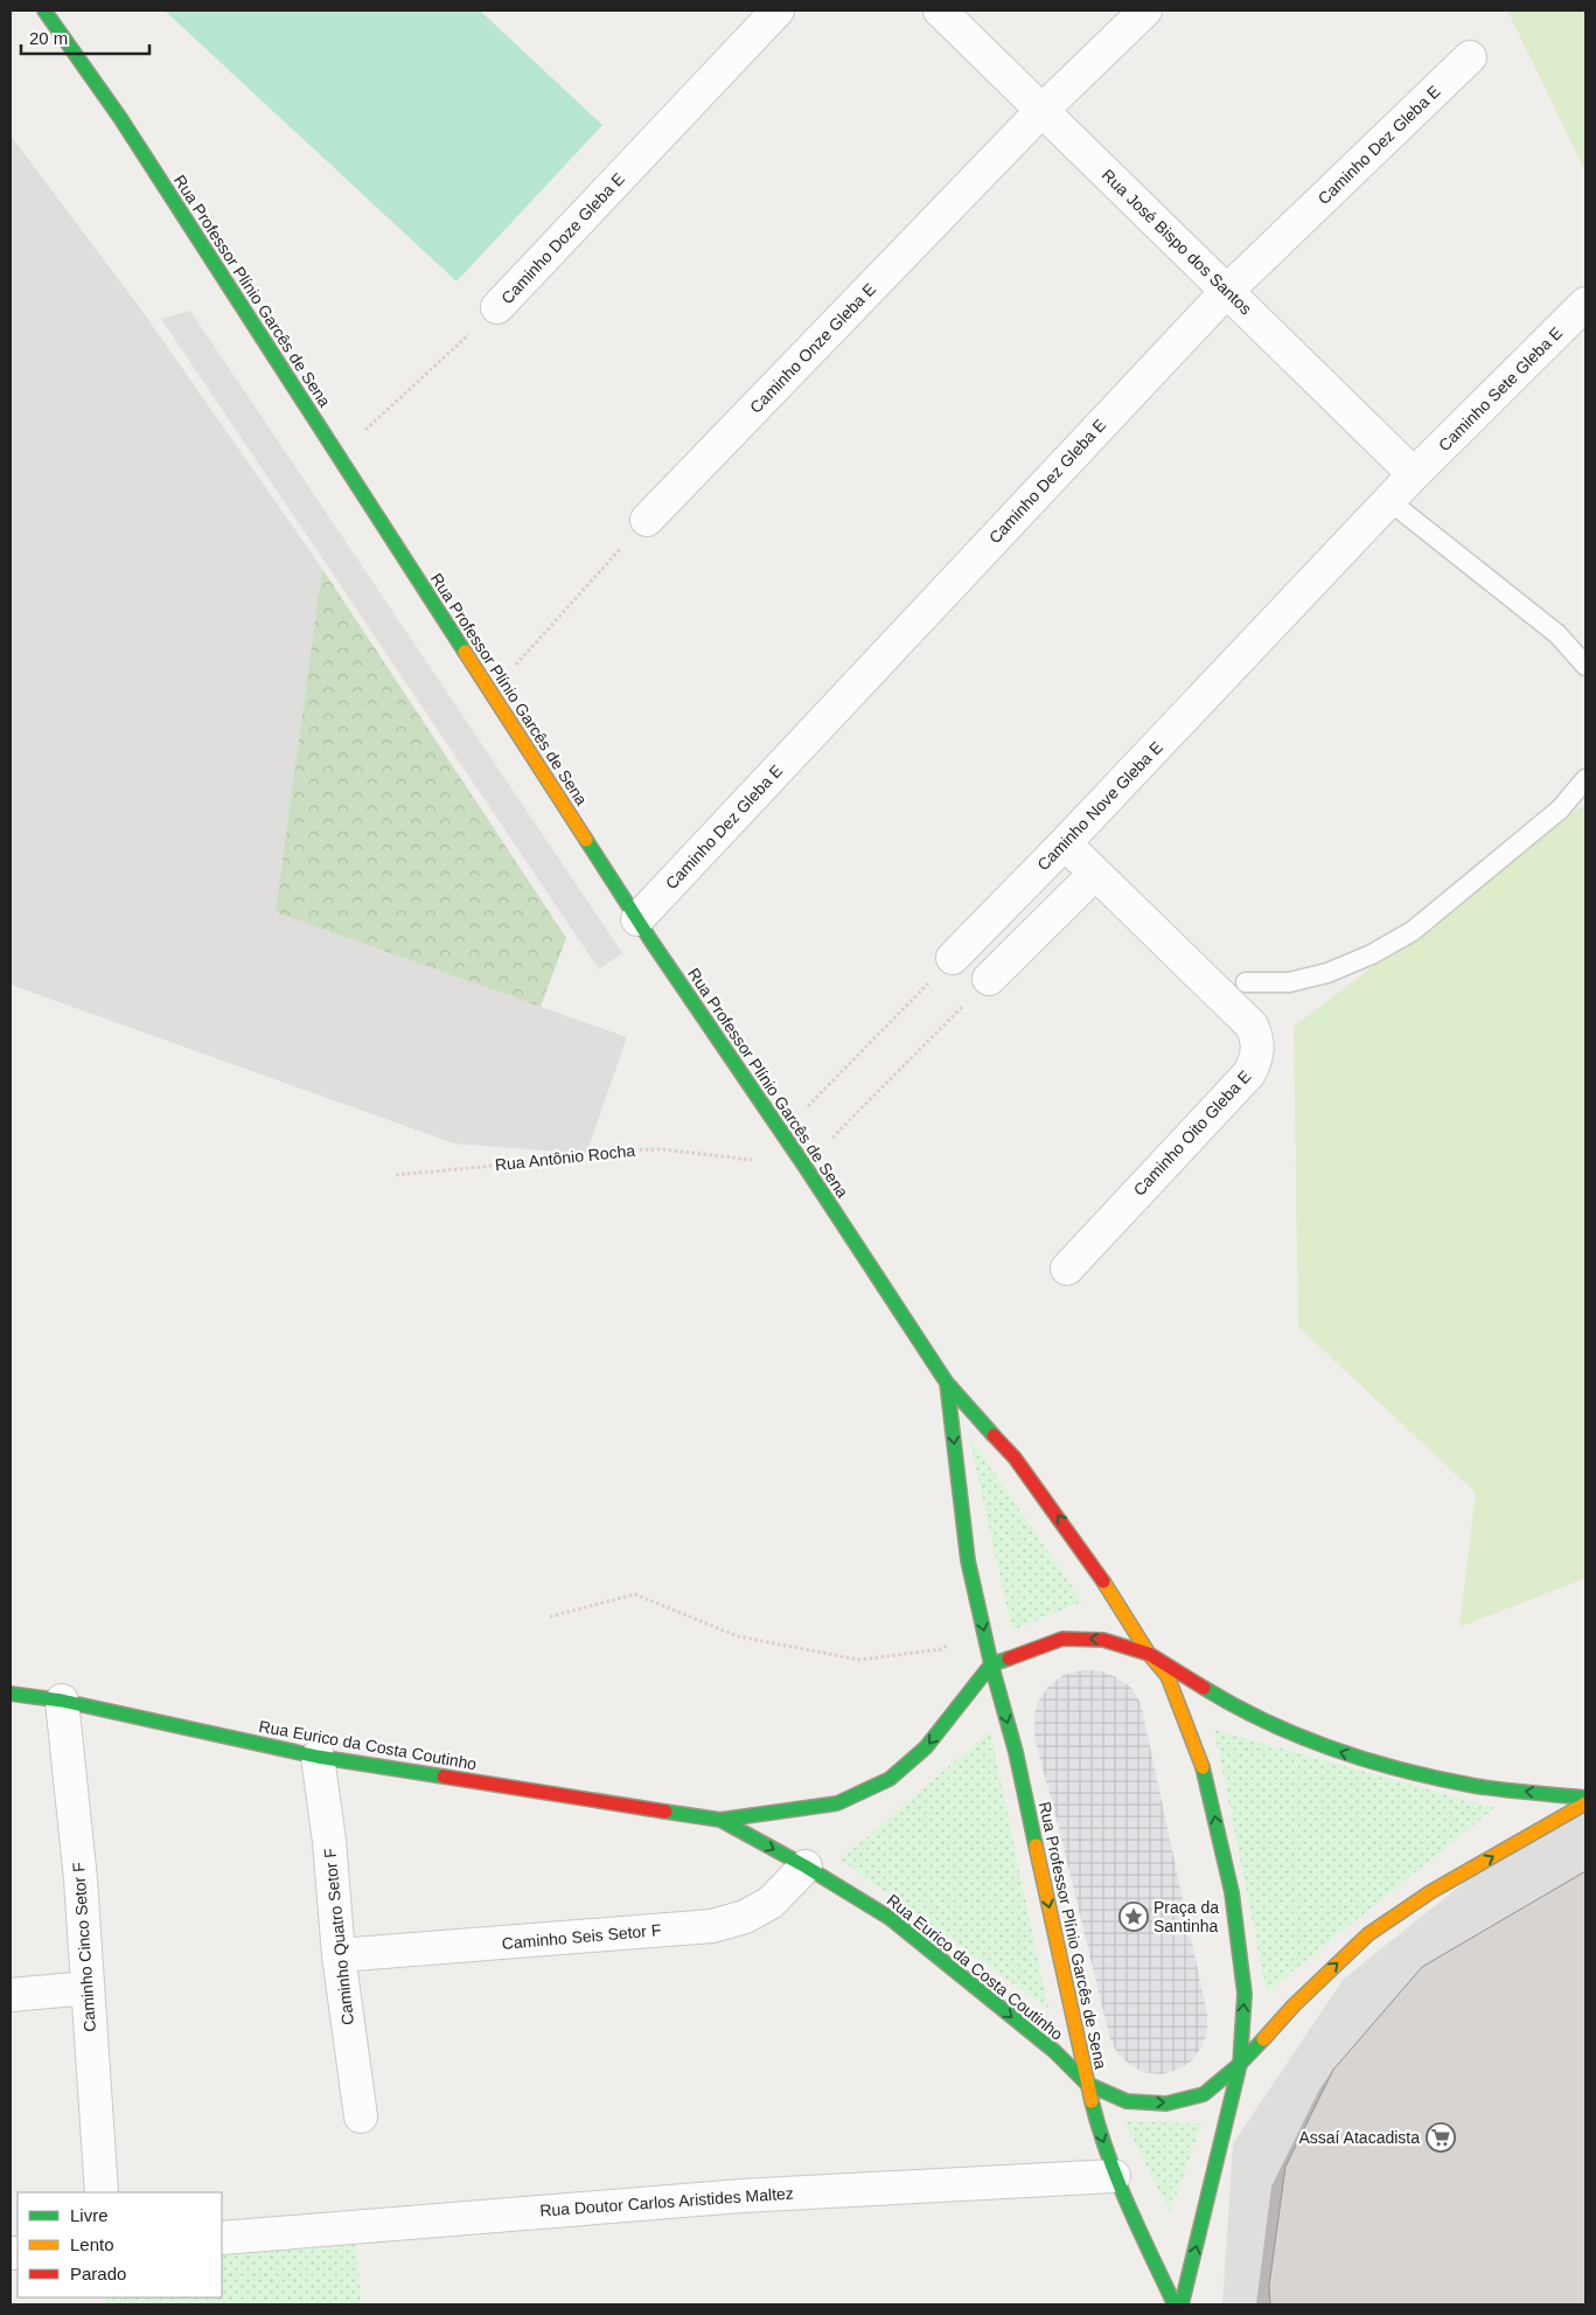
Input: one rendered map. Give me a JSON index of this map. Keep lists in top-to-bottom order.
{
  "streets": {
    "main road": ["Rua Professor Plínio Garcês de Sena", "Rua Eurico da Costa Coutinho"],
    "street": [
      "Caminho Dez Gleba E",
      "Caminho Doze Gleba E",
      "Rua José Bispo dos Santos",
      "Caminho Onze Gleba E",
      "Caminho Sete Gleba E",
      "Caminho Nove Gleba E",
      "Caminho Oito Gleba E",
      "Caminho Quatro Setor F",
      "Caminho Seis Setor F",
      "Caminho Cinco Setor F",
      "Rua Doutor Carlos Aristides Maltez"
    ],
    "path": ["Rua Antônio Rocha"]
  },
  "crossings": [
    ["Caminho Dez Gleba E", "Rua José Bispo dos Santos"],
    ["Caminho Dez Gleba E", "Rua Professor Plínio Garcês de Sena"],
    ["Caminho Doze Gleba E", "Rua Professor Plínio Garcês de Sena"],
    ["Rua José Bispo dos Santos", "Caminho Onze Gleba E"],
    ["Rua José Bispo dos Santos", "Caminho Sete Gleba E"],
    ["Rua José Bispo dos Santos", "Caminho Nove Gleba E"],
    ["Rua Professor Plínio Garcês de Sena", "Rua Antônio Rocha"],
    ["Rua Professor Plínio Garcês de Sena", "Rua Eurico da Costa Coutinho"],
    ["Caminho Sete Gleba E", "Caminho Nove Gleba E"],
    ["Caminho Nove Gleba E", "Caminho Oito Gleba E"],
    ["Rua Eurico da Costa Coutinho", "Caminho Quatro Setor F"],
    ["Rua Eurico da Costa Coutinho", "Caminho Seis Setor F"],
    ["Rua Eurico da Costa Coutinho", "Caminho Cinco Setor F"],
    ["Caminho Quatro Setor F", "Caminho Seis Setor F"]
  ],
  "places": {
    "place": ["Praça da Santinha"],
    "supermarket": ["Assaí Atacadista"]
  },
  "legend": ["Livre", "Lento", "Parado"],
  "scale_bar": "20 m"
}
